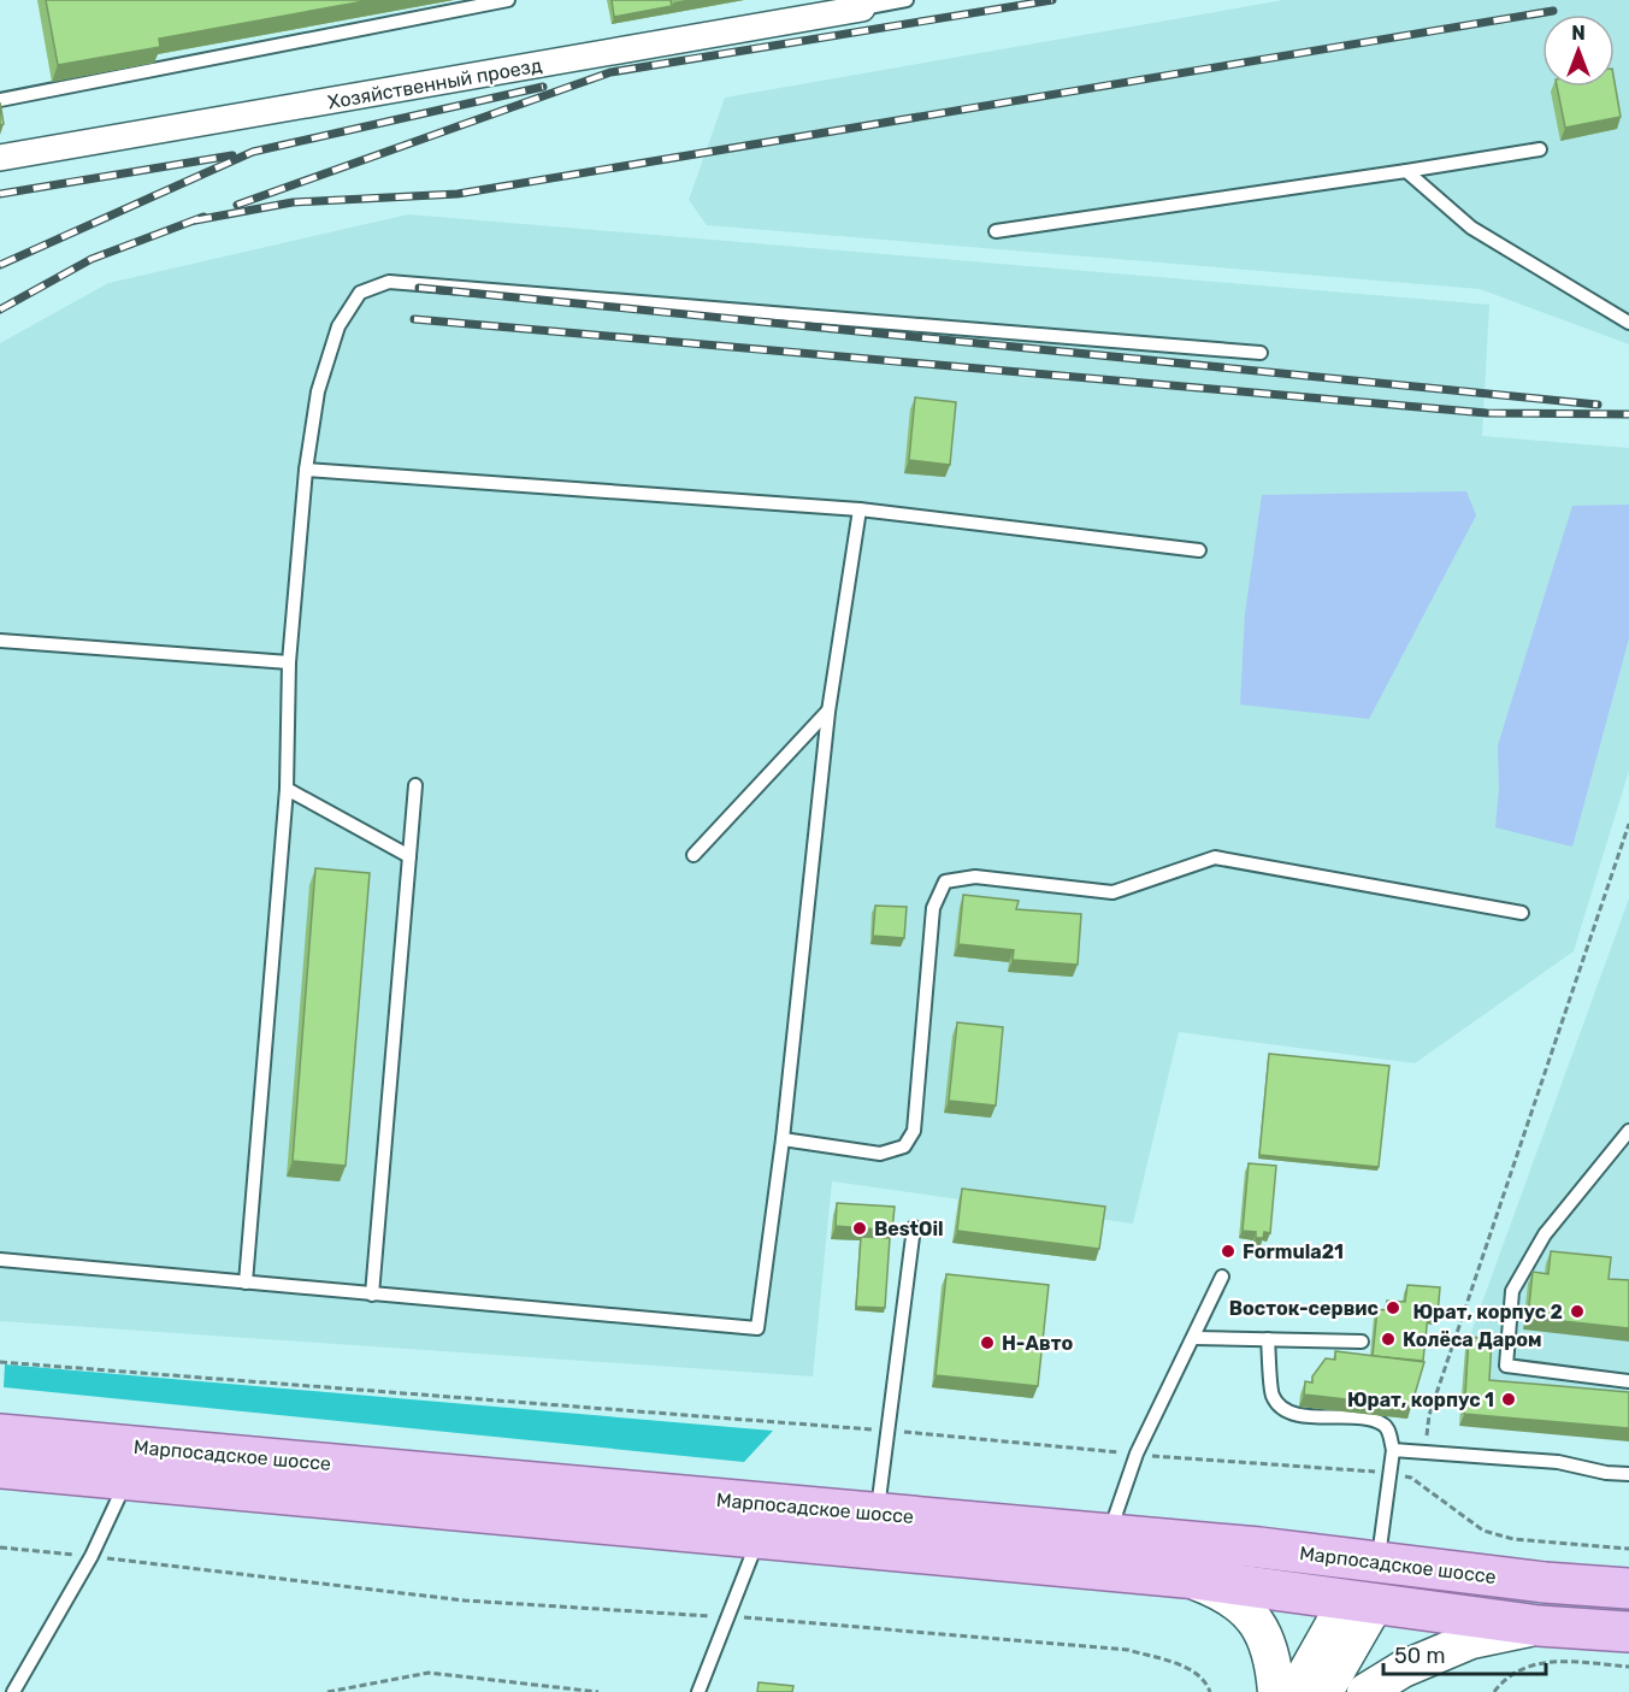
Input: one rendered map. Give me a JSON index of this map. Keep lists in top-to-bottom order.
{
  "streets": {
    "main road": ["Марпосадское шоссе"],
    "street": ["Хозяйственный проезд"]
  },
  "places": [
    "BestOil",
    "Formula21",
    "Восток-сервис",
    "Юрат, корпус 2",
    "Колёса Даром",
    "Н-Авто",
    "Юрат, корпус 1"
  ],
  "scale_bar": "50 m",
  "north": "top"
}
